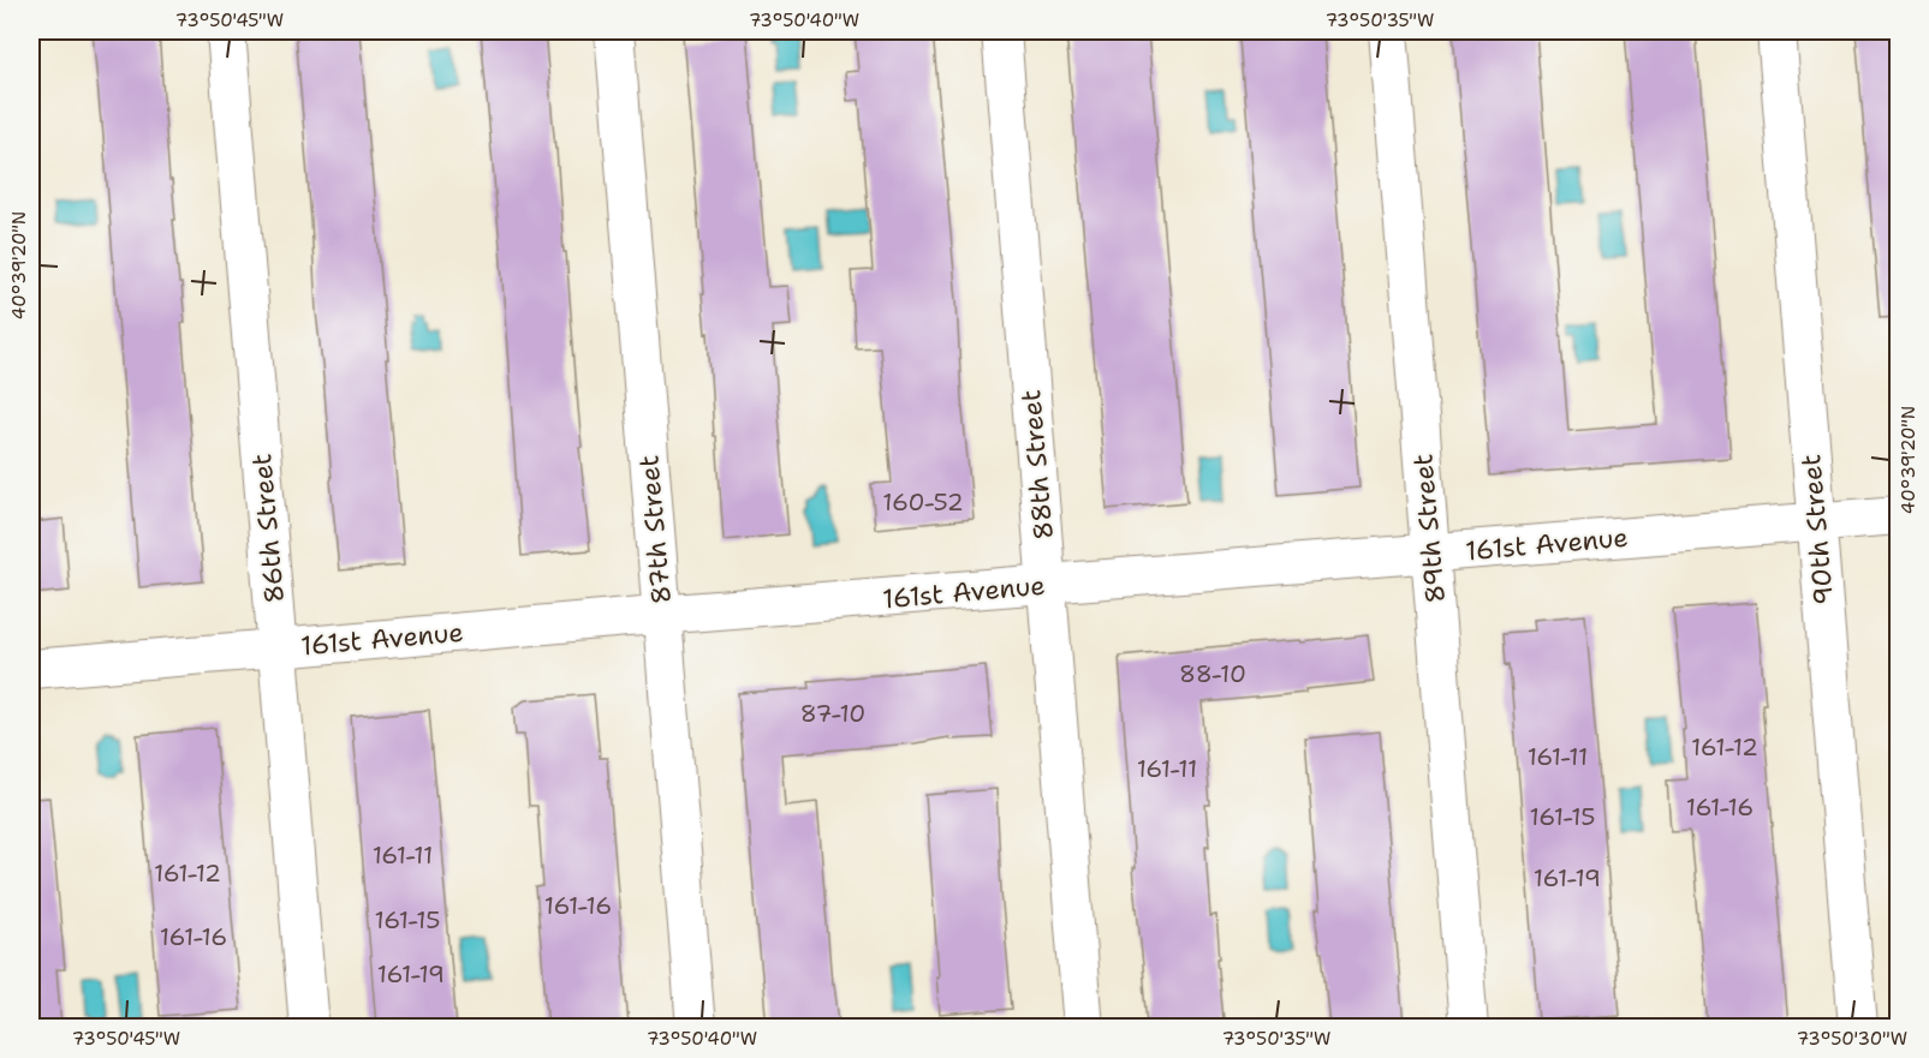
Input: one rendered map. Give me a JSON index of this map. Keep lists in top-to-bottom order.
{
  "streets": {
    "street": [
      "88th Street",
      "86th Street",
      "89th Street",
      "87th Street",
      "90th Street",
      "161st Avenue"
    ]
  },
  "crossings": [
    ["88th Street", "161st Avenue"],
    ["86th Street", "161st Avenue"],
    ["89th Street", "161st Avenue"],
    ["87th Street", "161st Avenue"],
    ["90th Street", "161st Avenue"]
  ],
  "house_numbers": [
    "160-52",
    "88-10",
    "87-10",
    "161-12",
    "161-11",
    "161-11",
    "161-16",
    "161-15",
    "161-11",
    "161-12",
    "161-19",
    "161-16",
    "161-15",
    "161-16",
    "161-19"
  ],
  "coordinates": [
    "73°50'45\"W",
    "73°50'40\"W",
    "73°50'35\"W",
    "40°39'20\"N",
    "73°50'30\"W"
  ]
}
